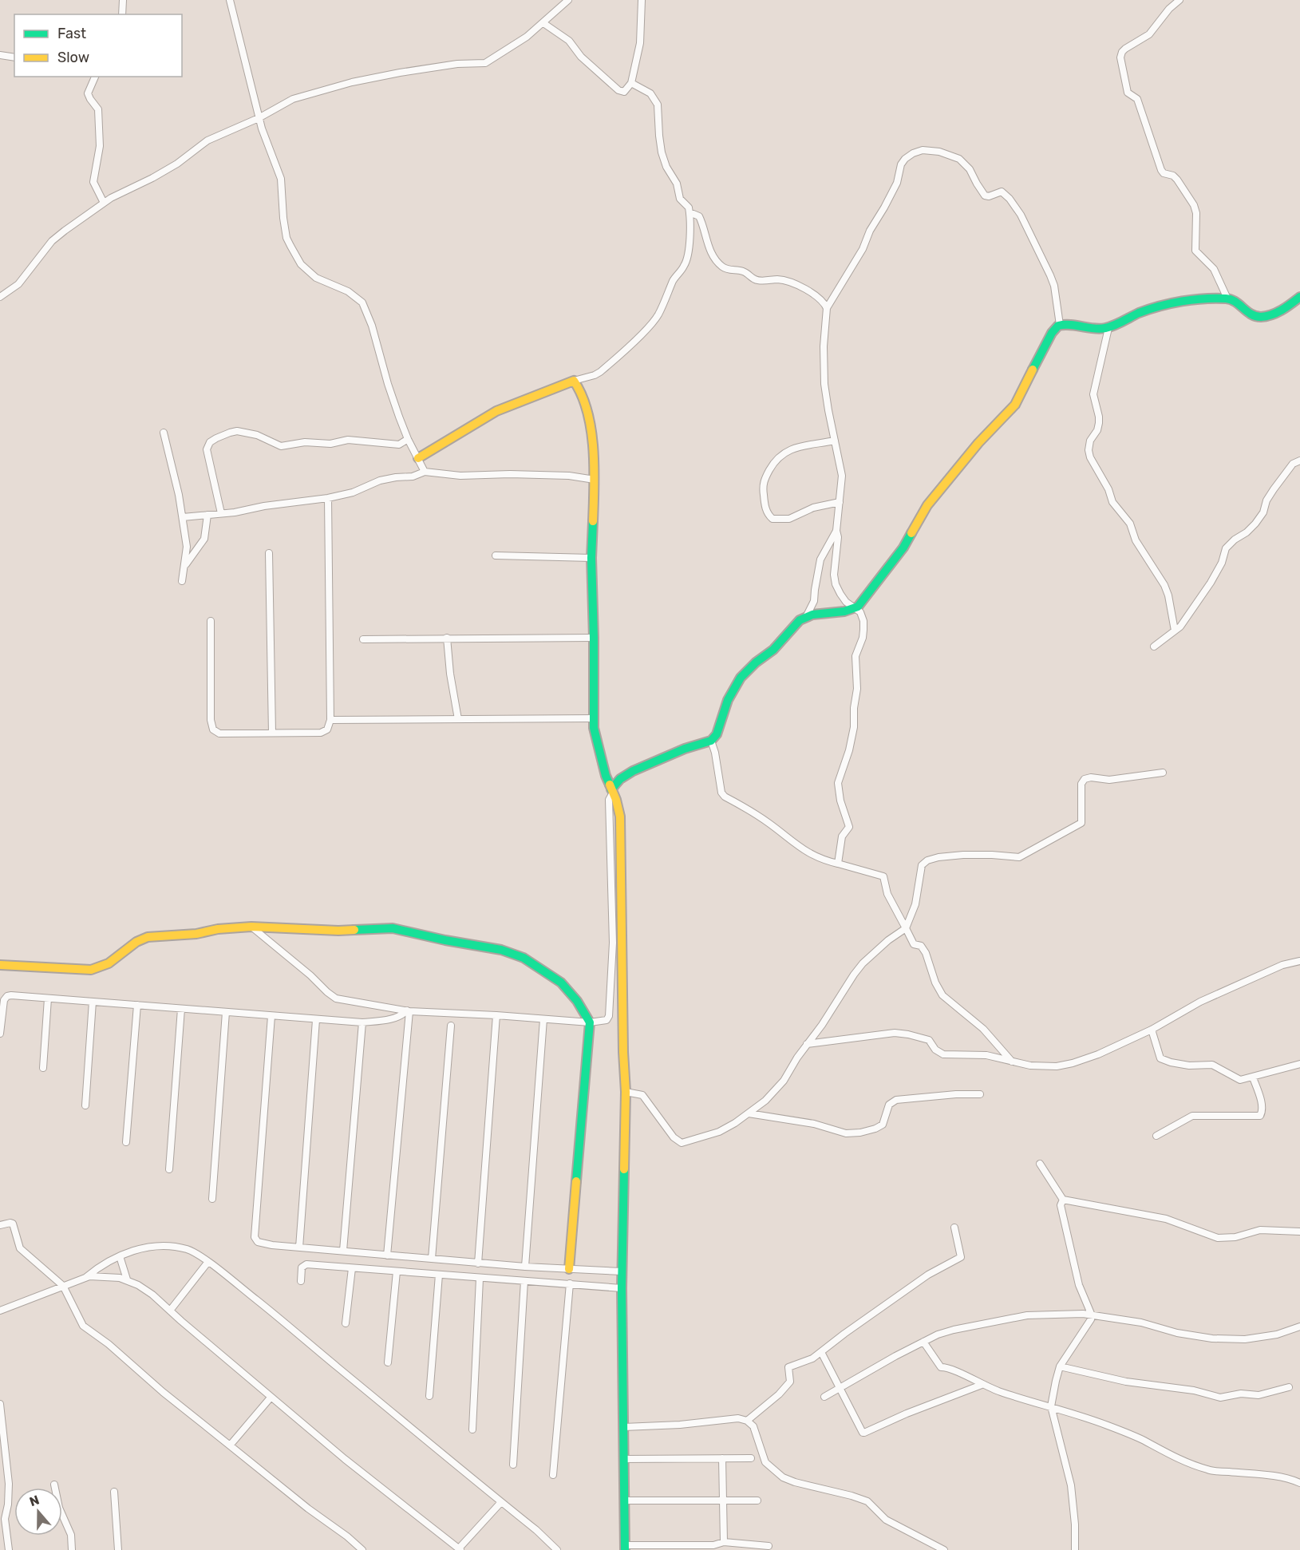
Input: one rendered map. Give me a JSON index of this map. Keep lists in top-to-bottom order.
{
  "legend": ["Fast", "Slow"],
  "north": "top"
}
